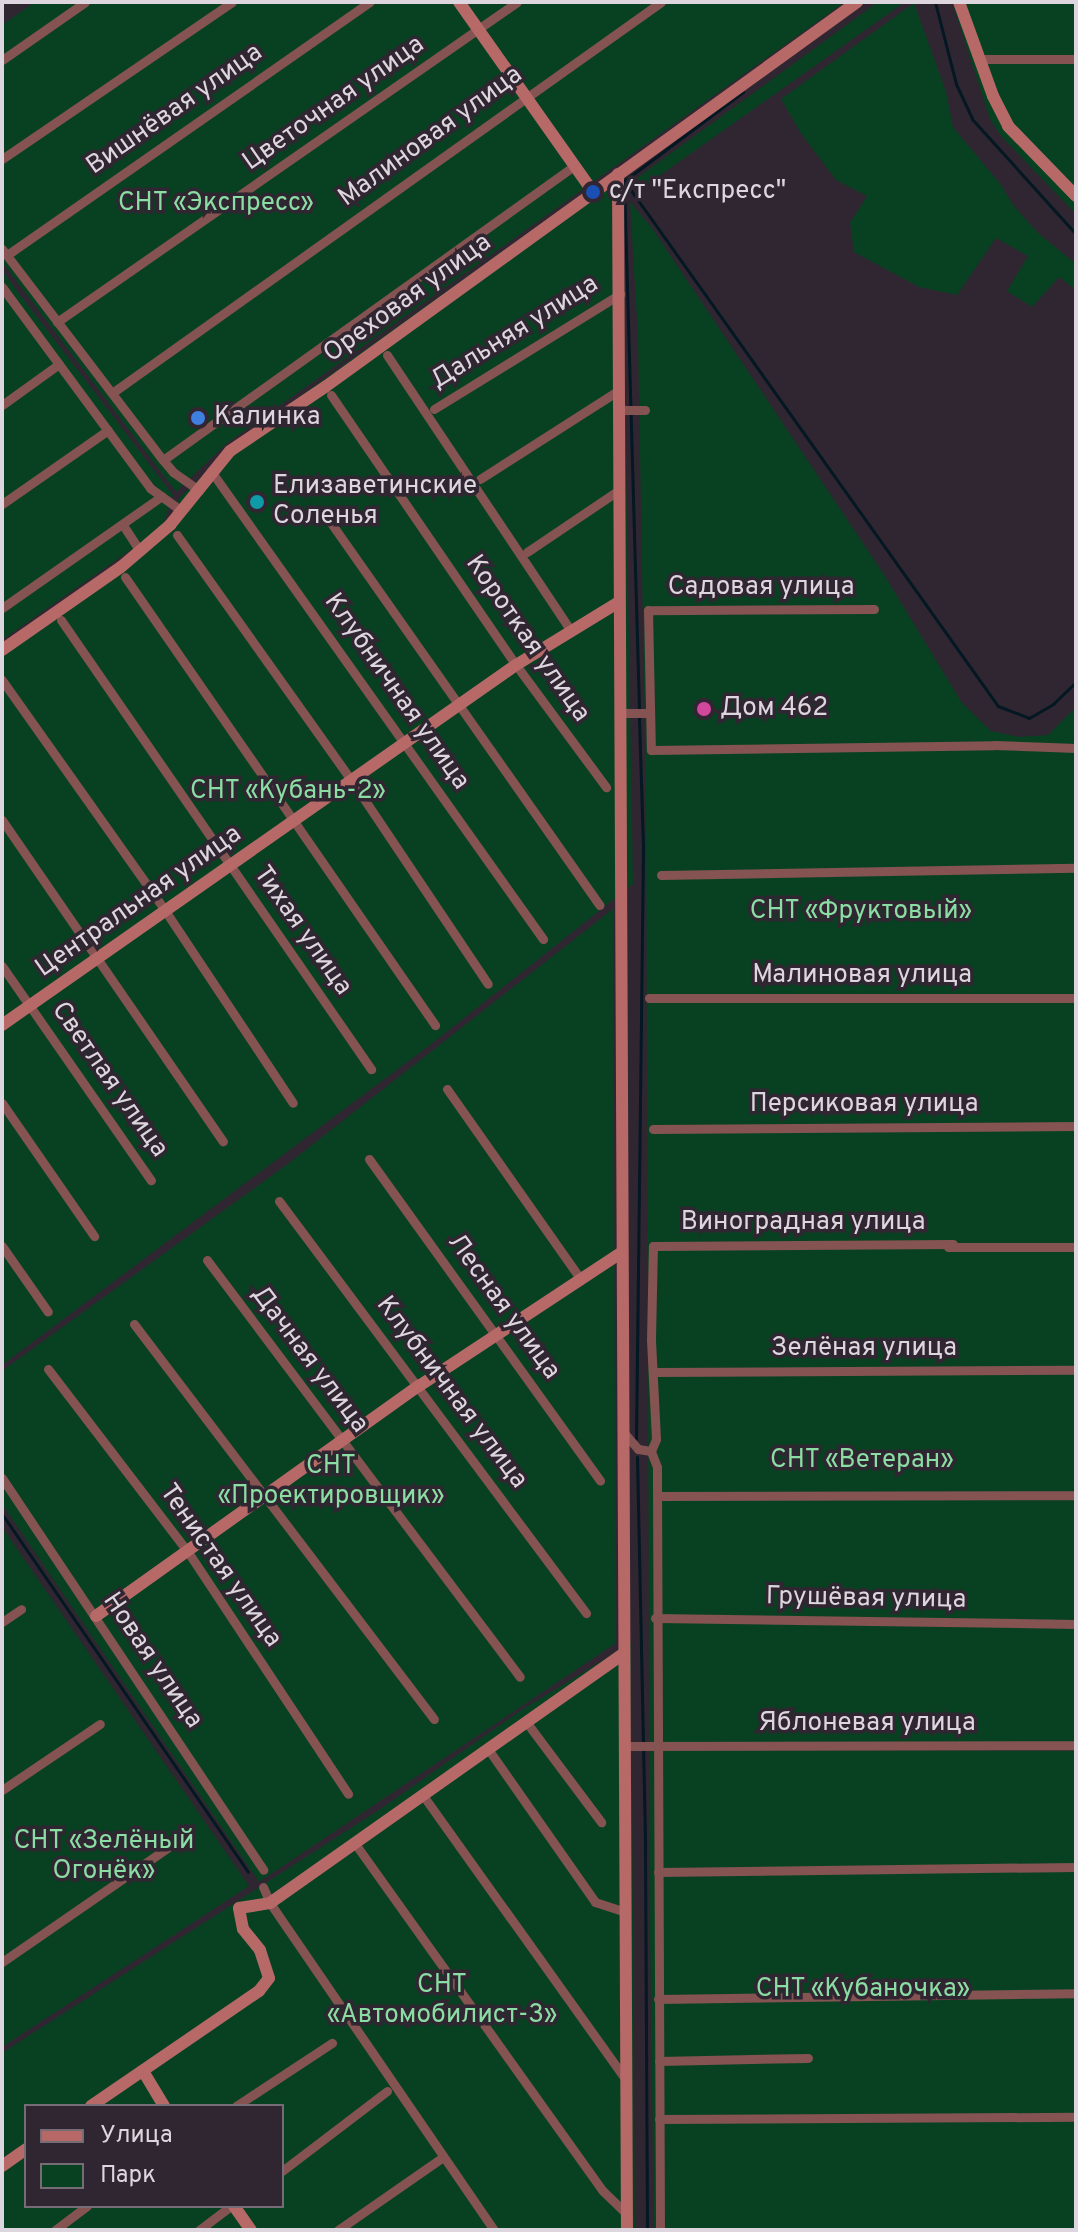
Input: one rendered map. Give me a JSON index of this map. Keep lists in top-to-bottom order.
{
  "streets": {
    "street": [
      "Цветочная улица",
      "Вишнёвая улица",
      "Малиновая улица",
      "Ореховая улица",
      "Дальняя улица",
      "Садовая улица",
      "Короткая улица",
      "Клубничная улица",
      "Центральная улица",
      "Тихая улица",
      "Светлая улица",
      "Персиковая улица",
      "Виноградная улица",
      "Лесная улица",
      "Зелёная улица",
      "Дачная улица",
      "Тенистая улица",
      "Грушёвая улица",
      "Новая улица",
      "Яблоневая улица"
    ]
  },
  "crossings": [
    ["Ореховая улица", "Клубничная улица"],
    ["Короткая улица", "Центральная улица"],
    ["Клубничная улица", "Центральная улица"],
    ["Центральная улица", "Тихая улица"],
    ["Центральная улица", "Светлая улица"]
  ],
  "parks": [
    "СНТ «Экспресс»",
    "СНТ «Кубань-2»",
    "СНТ «Фруктовый»",
    "СНТ «Ветеран»",
    "СНТ «Проектировщик»",
    "СНТ «Зелёный Огонёк»",
    "СНТ «Автомобилист-3»",
    "СНТ «Кубаночка»"
  ],
  "places": [
    "с/т \"Експресс\"",
    "Калинка",
    "Елизаветинские Соленья",
    "Дом 462"
  ],
  "legend": ["Улица", "Парк"]
}
